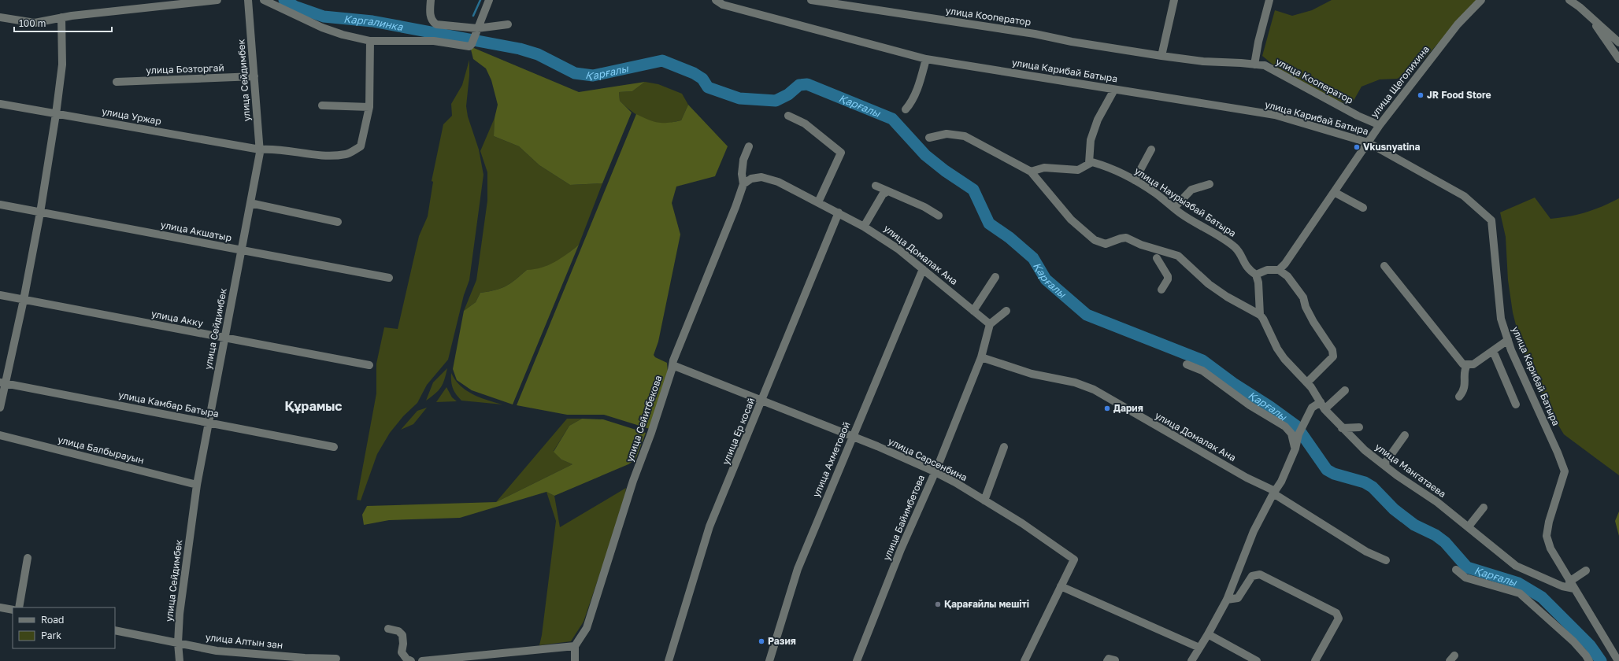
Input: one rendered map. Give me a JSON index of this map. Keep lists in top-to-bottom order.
{
  "streets": {
    "street": [
      "улица Кооператор",
      "улица Бозторгай",
      "улица Карибай Батыра",
      "улица Сейдимбек",
      "улица Щеголихина",
      "улица Уржар",
      "улица Наурызбай Батыра",
      "улица Акшатыр",
      "улица Домалак Ана",
      "улица Акку",
      "улица Камбар Батыра",
      "улица Сейитбекова",
      "улица Ер косай",
      "улица Балбырауын",
      "улица Ахметовой",
      "улица Сарсенбина",
      "улица Мангатаева",
      "улица Байимбетова",
      "улица Алтын зан"
    ]
  },
  "crossings": [
    ["улица Кооператор", "улица Щеголихина"],
    ["улица Бозторгай", "улица Сейдимбек"],
    ["улица Карибай Батыра", "улица Щеголихина"],
    ["улица Карибай Батыра", "улица Мангатаева"],
    ["улица Сейдимбек", "улица Уржар"],
    ["улица Сейдимбек", "улица Акшатыр"],
    ["улица Сейдимбек", "улица Акку"],
    ["улица Сейдимбек", "улица Камбар Батыра"],
    ["улица Сейдимбек", "улица Балбырауын"],
    ["улица Сейдимбек", "улица Алтын зан"],
    ["улица Домалак Ана", "улица Сейитбекова"],
    ["улица Домалак Ана", "улица Ер косай"],
    ["улица Домалак Ана", "улица Ахметовой"],
    ["улица Домалак Ана", "улица Байимбетова"],
    ["улица Сейитбекова", "улица Сарсенбина"],
    ["улица Ер косай", "улица Сарсенбина"],
    ["улица Ахметовой", "улица Сарсенбина"],
    ["улица Сарсенбина", "улица Байимбетова"]
  ],
  "districts": ["Құрамыс"],
  "water": ["Каргалинка", "Қарғалы"],
  "places": [
    "JR Food Store",
    "Vkusnyatina",
    "Дария",
    "Қарағайлы мешіті",
    "Разия"
  ],
  "legend": ["Road", "Park"],
  "scale_bar": "100 m"
}
